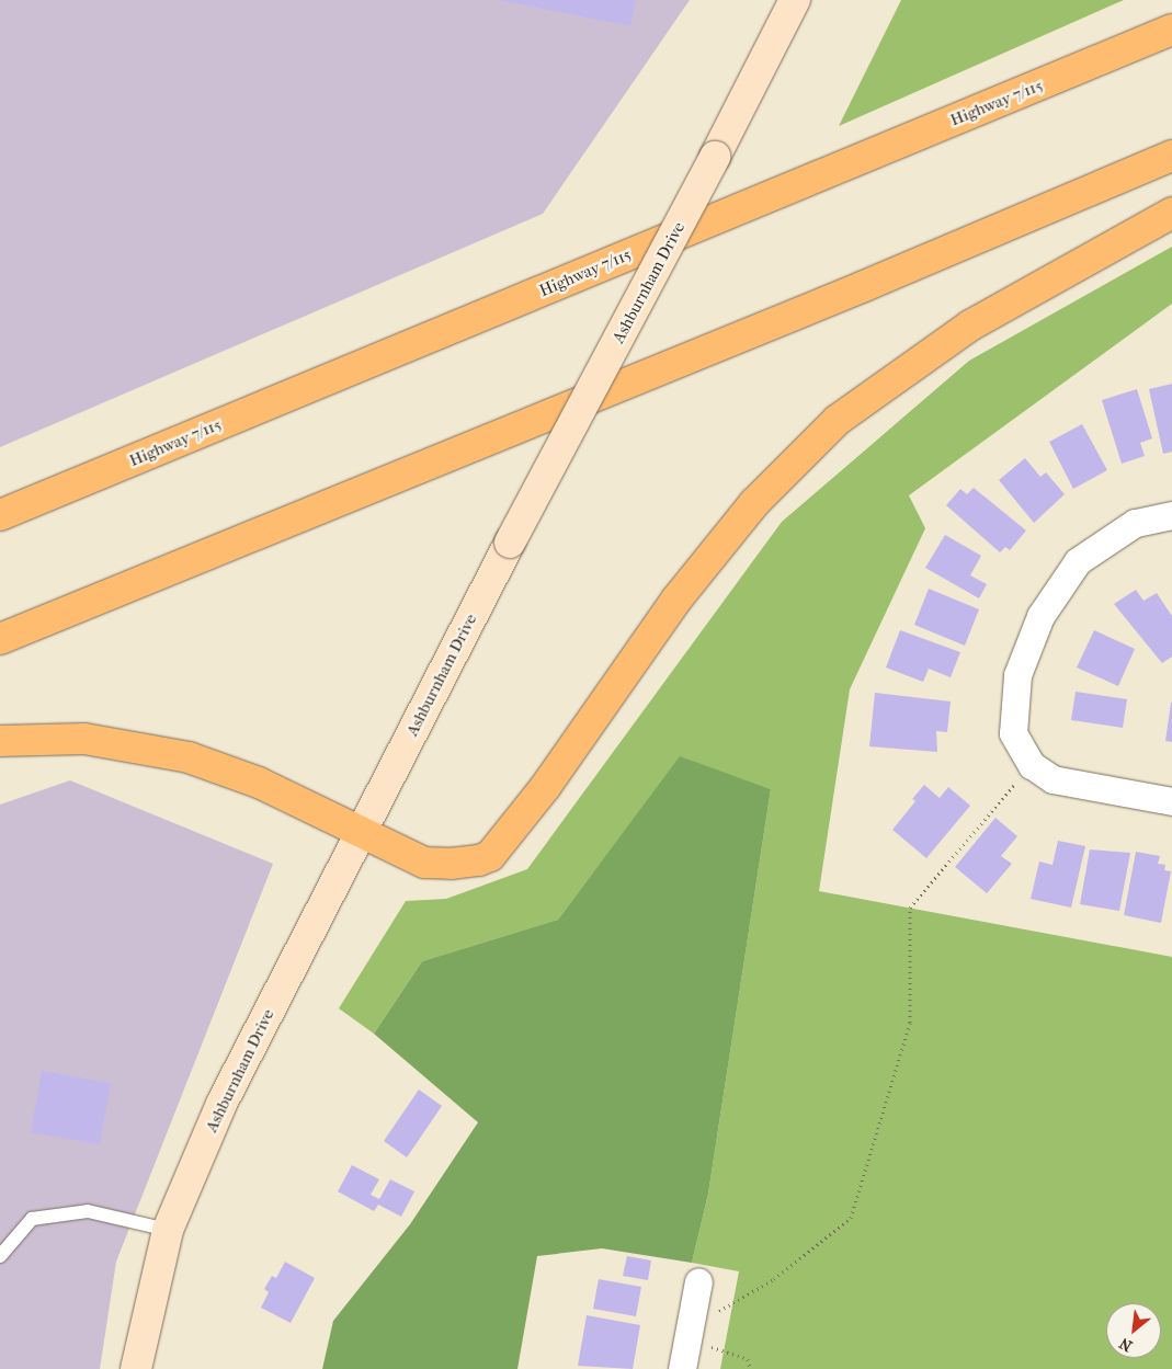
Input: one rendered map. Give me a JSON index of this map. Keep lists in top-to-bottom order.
{
  "streets": {
    "highway": ["Highway 7/115"],
    "main road": ["Ashburnham Drive"]
  },
  "north": "bottom left"
}
